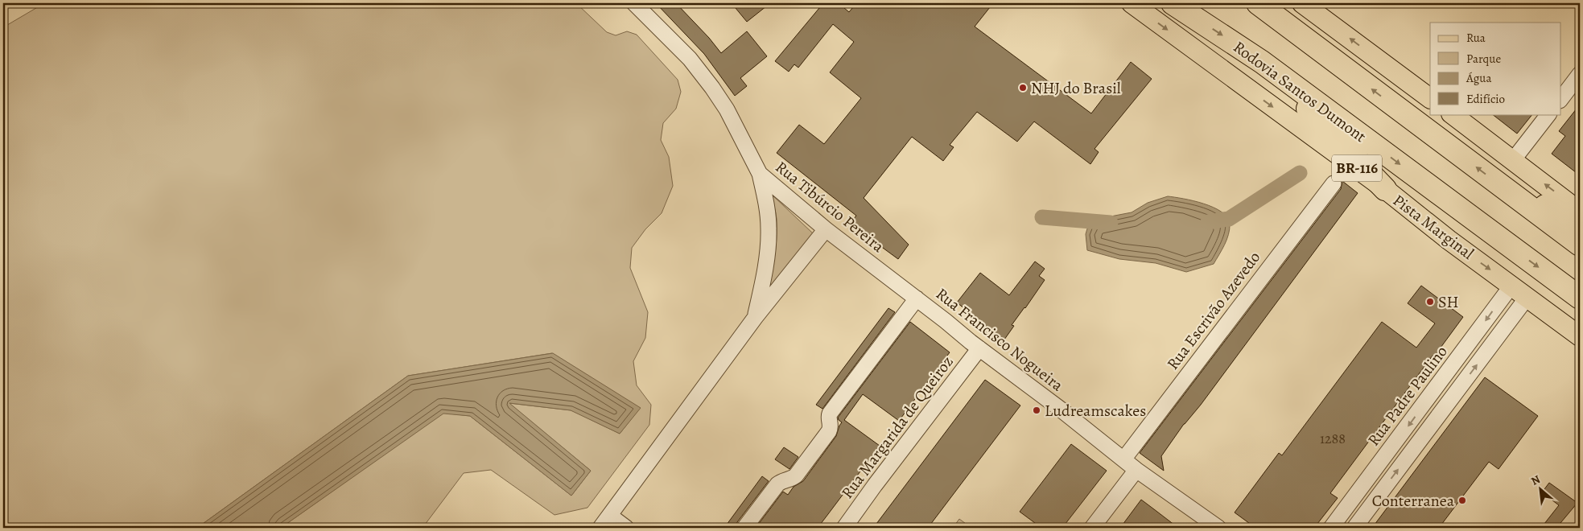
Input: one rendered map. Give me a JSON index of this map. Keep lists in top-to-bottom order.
{
  "streets": {
    "highway": ["Rodovia Santos Dumont", "BR-116"],
    "main road": ["Pista Marginal"],
    "street": [
      "Rua Tibúrcio Pereira",
      "Rua Escrivão Azevedo",
      "Rua Francisco Nogueira",
      "Rua Padre Paulino",
      "Rua Margarida de Queiroz"
    ]
  },
  "crossings": [
    ["Rua Tibúrcio Pereira", "Rua Francisco Nogueira"],
    ["Pista Marginal", "Rua Padre Paulino"],
    ["Rua Escrivão Azevedo", "Rua Francisco Nogueira"],
    ["Rua Francisco Nogueira", "Rua Margarida de Queiroz"]
  ],
  "places": [
    "NHJ do Brasil",
    "SH",
    "Ludreamscakes",
    "Conterranea"
  ],
  "house_numbers": ["1288"],
  "legend": [
    "Rua",
    "Parque",
    "Água",
    "Edifício"
  ],
  "north": "top left"
}
